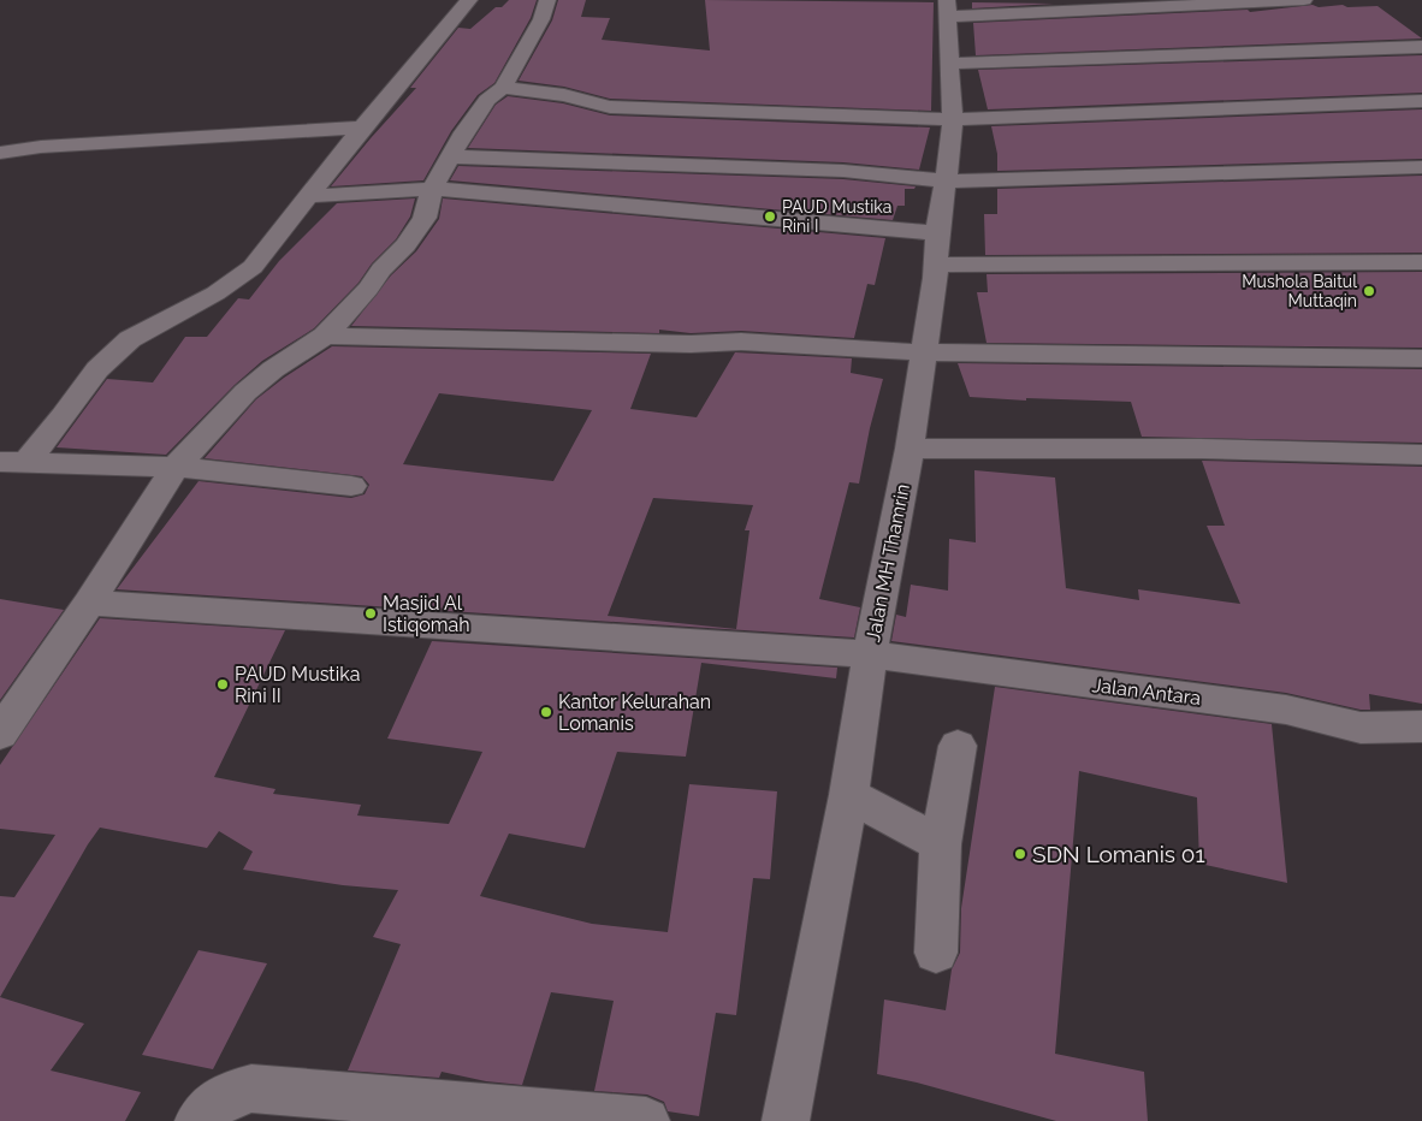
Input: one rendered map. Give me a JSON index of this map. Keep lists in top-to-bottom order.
{
  "streets": {
    "street": ["Jalan MH Thamrin", "Jalan Antara"]
  },
  "crossings": [
    ["Jalan MH Thamrin", "Jalan Antara"]
  ],
  "places": [
    "PAUD Mustika Rini I",
    "Mushola Baitul Muttaqin",
    "Masjid Al Istiqomah",
    "PAUD Mustika Rini II",
    "Kantor Kelurahan Lomanis",
    "SDN Lomanis 01"
  ]
}
